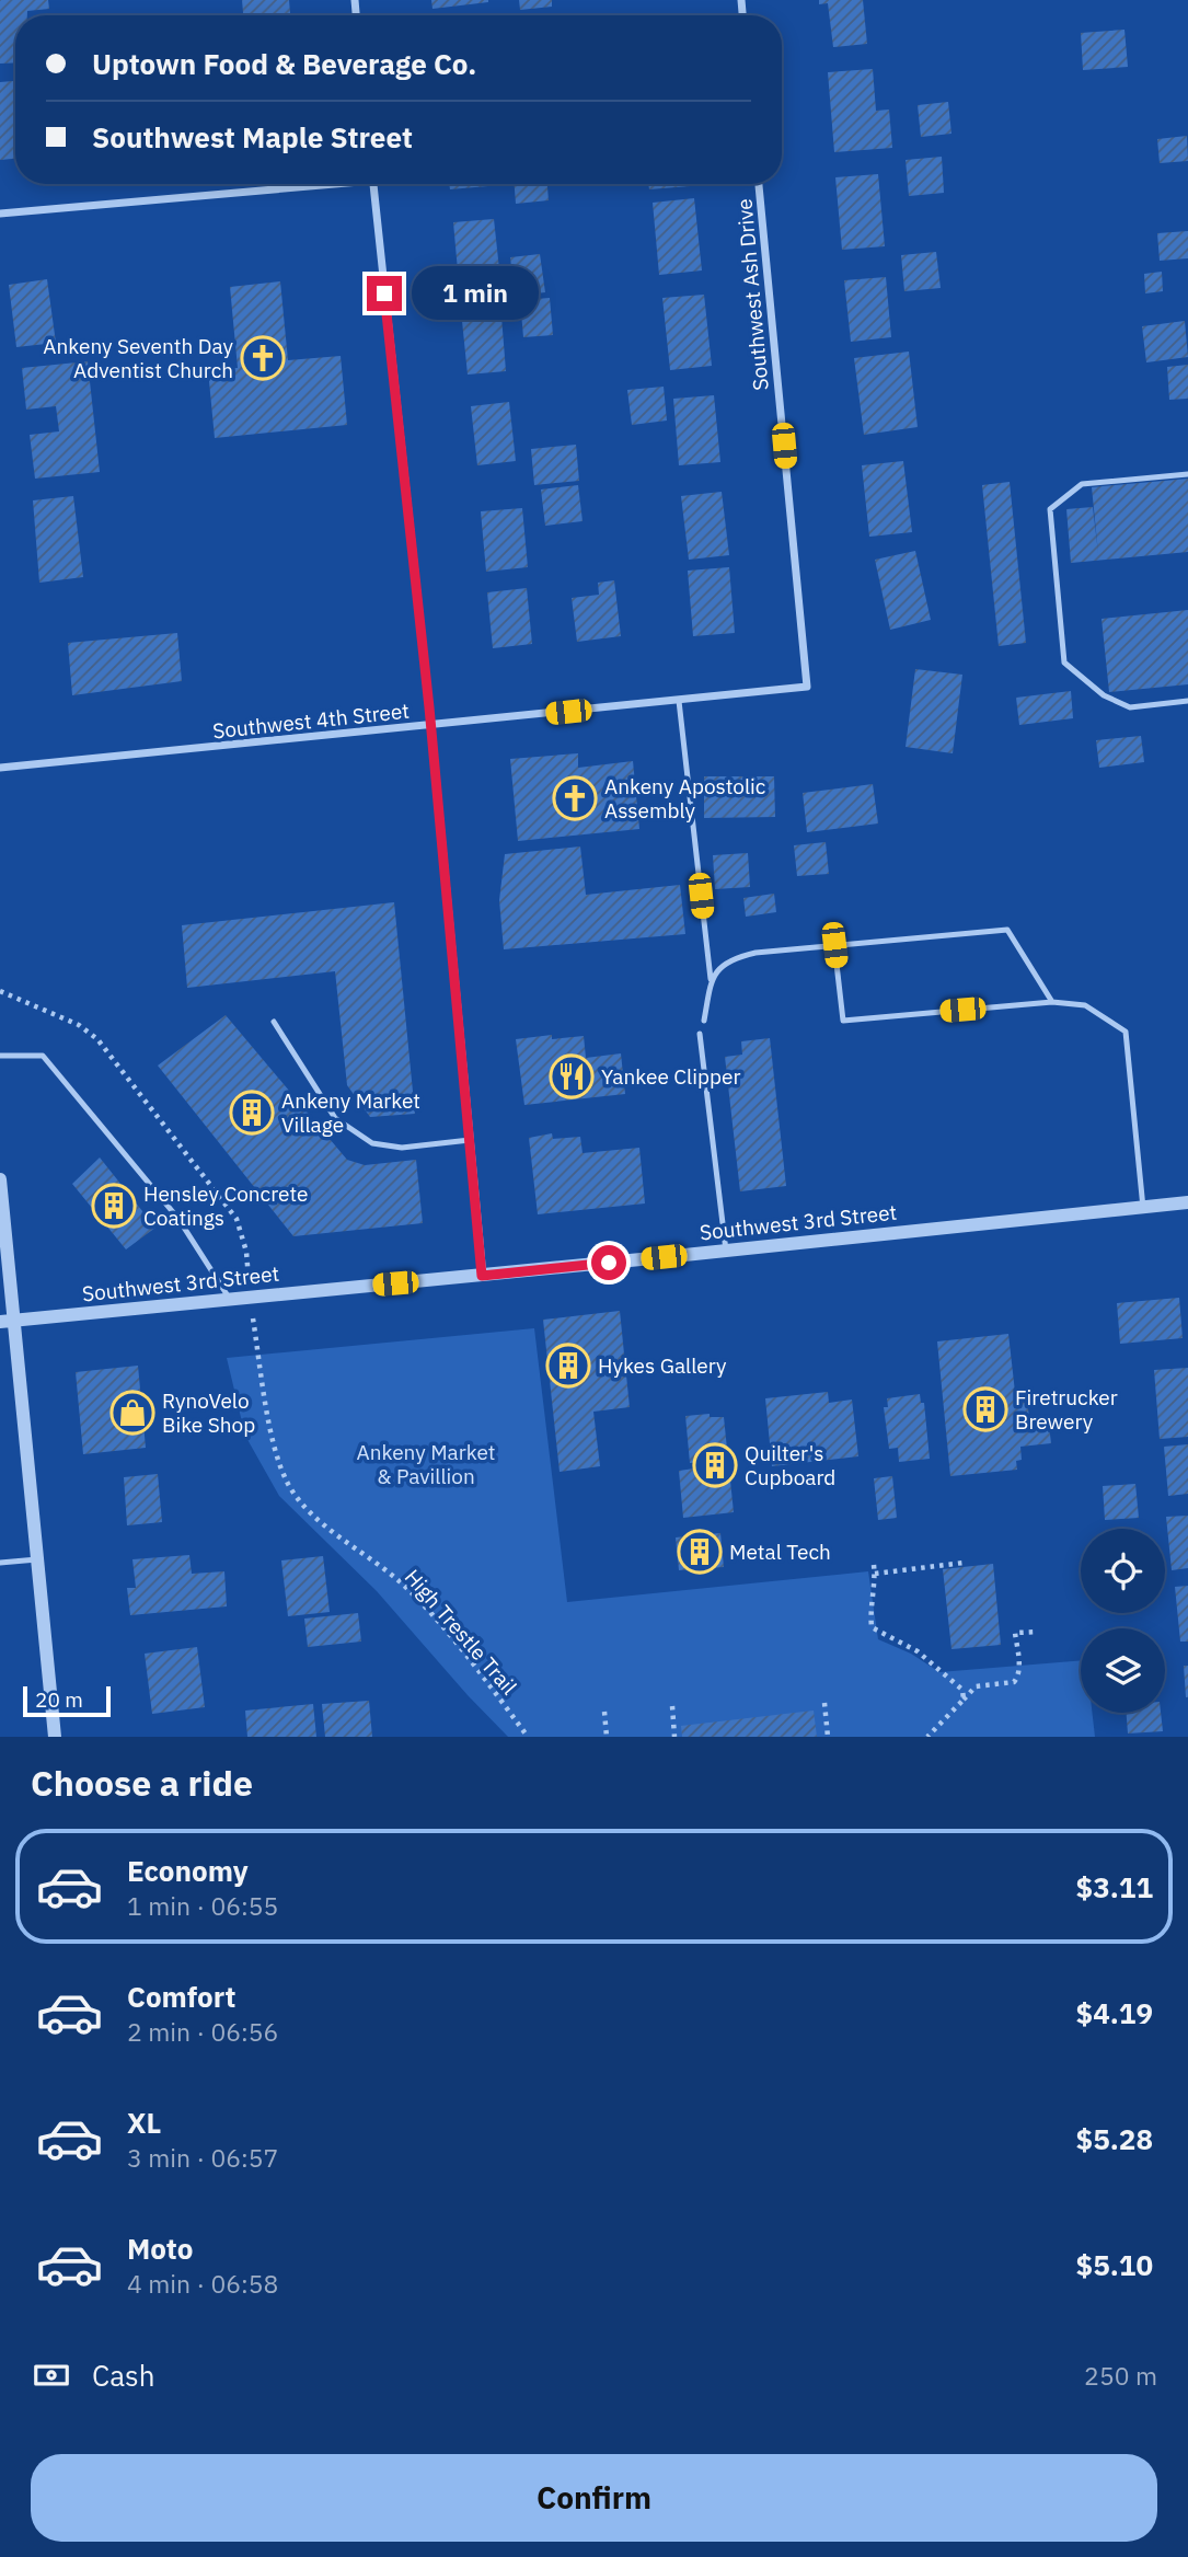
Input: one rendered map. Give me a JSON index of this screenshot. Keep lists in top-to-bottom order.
{
  "streets": {
    "street": ["Southwest Ash Drive", "Southwest 4th Street", "Southwest 3rd Street"],
    "path": ["High Trestle Trail"]
  },
  "crossings": [
    ["Southwest Ash Drive", "Southwest 4th Street"]
  ],
  "parks": ["Ankeny Market & Pavillion"],
  "places": {
    "church": ["Ankeny Seventh Day Adventist Church", "Ankeny Apostolic Assembly"],
    "restaurant": ["Yankee Clipper"],
    "building": [
      "Ankeny Market Village",
      "Hensley Concrete Coatings",
      "Hykes Gallery",
      "Firetrucker Brewery",
      "Quilter's Cupboard",
      "Metal Tech"
    ],
    "shop": ["RynoVelo Bike Shop"]
  },
  "scale_bar": "20 m",
  "page": {
    "banner": ["Uptown Food & Beverage Co.", "Southwest Maple Street"],
    "bubble": "1 min",
    "scale": "20 m",
    "heading": "Choose a ride",
    "list": [
      {
        "name": "Economy",
        "note": "1 min · 06:55",
        "value": "$3.11"
      },
      {
        "name": "Comfort",
        "note": "2 min · 06:56",
        "value": "$4.19"
      },
      {
        "name": "XL",
        "note": "3 min · 06:57",
        "value": "$5.28"
      },
      {
        "name": "Moto",
        "note": "4 min · 06:58",
        "value": "$5.10"
      }
    ],
    "pay": ["Cash", "250 m"],
    "buttons": "Confirm"
  }
}
